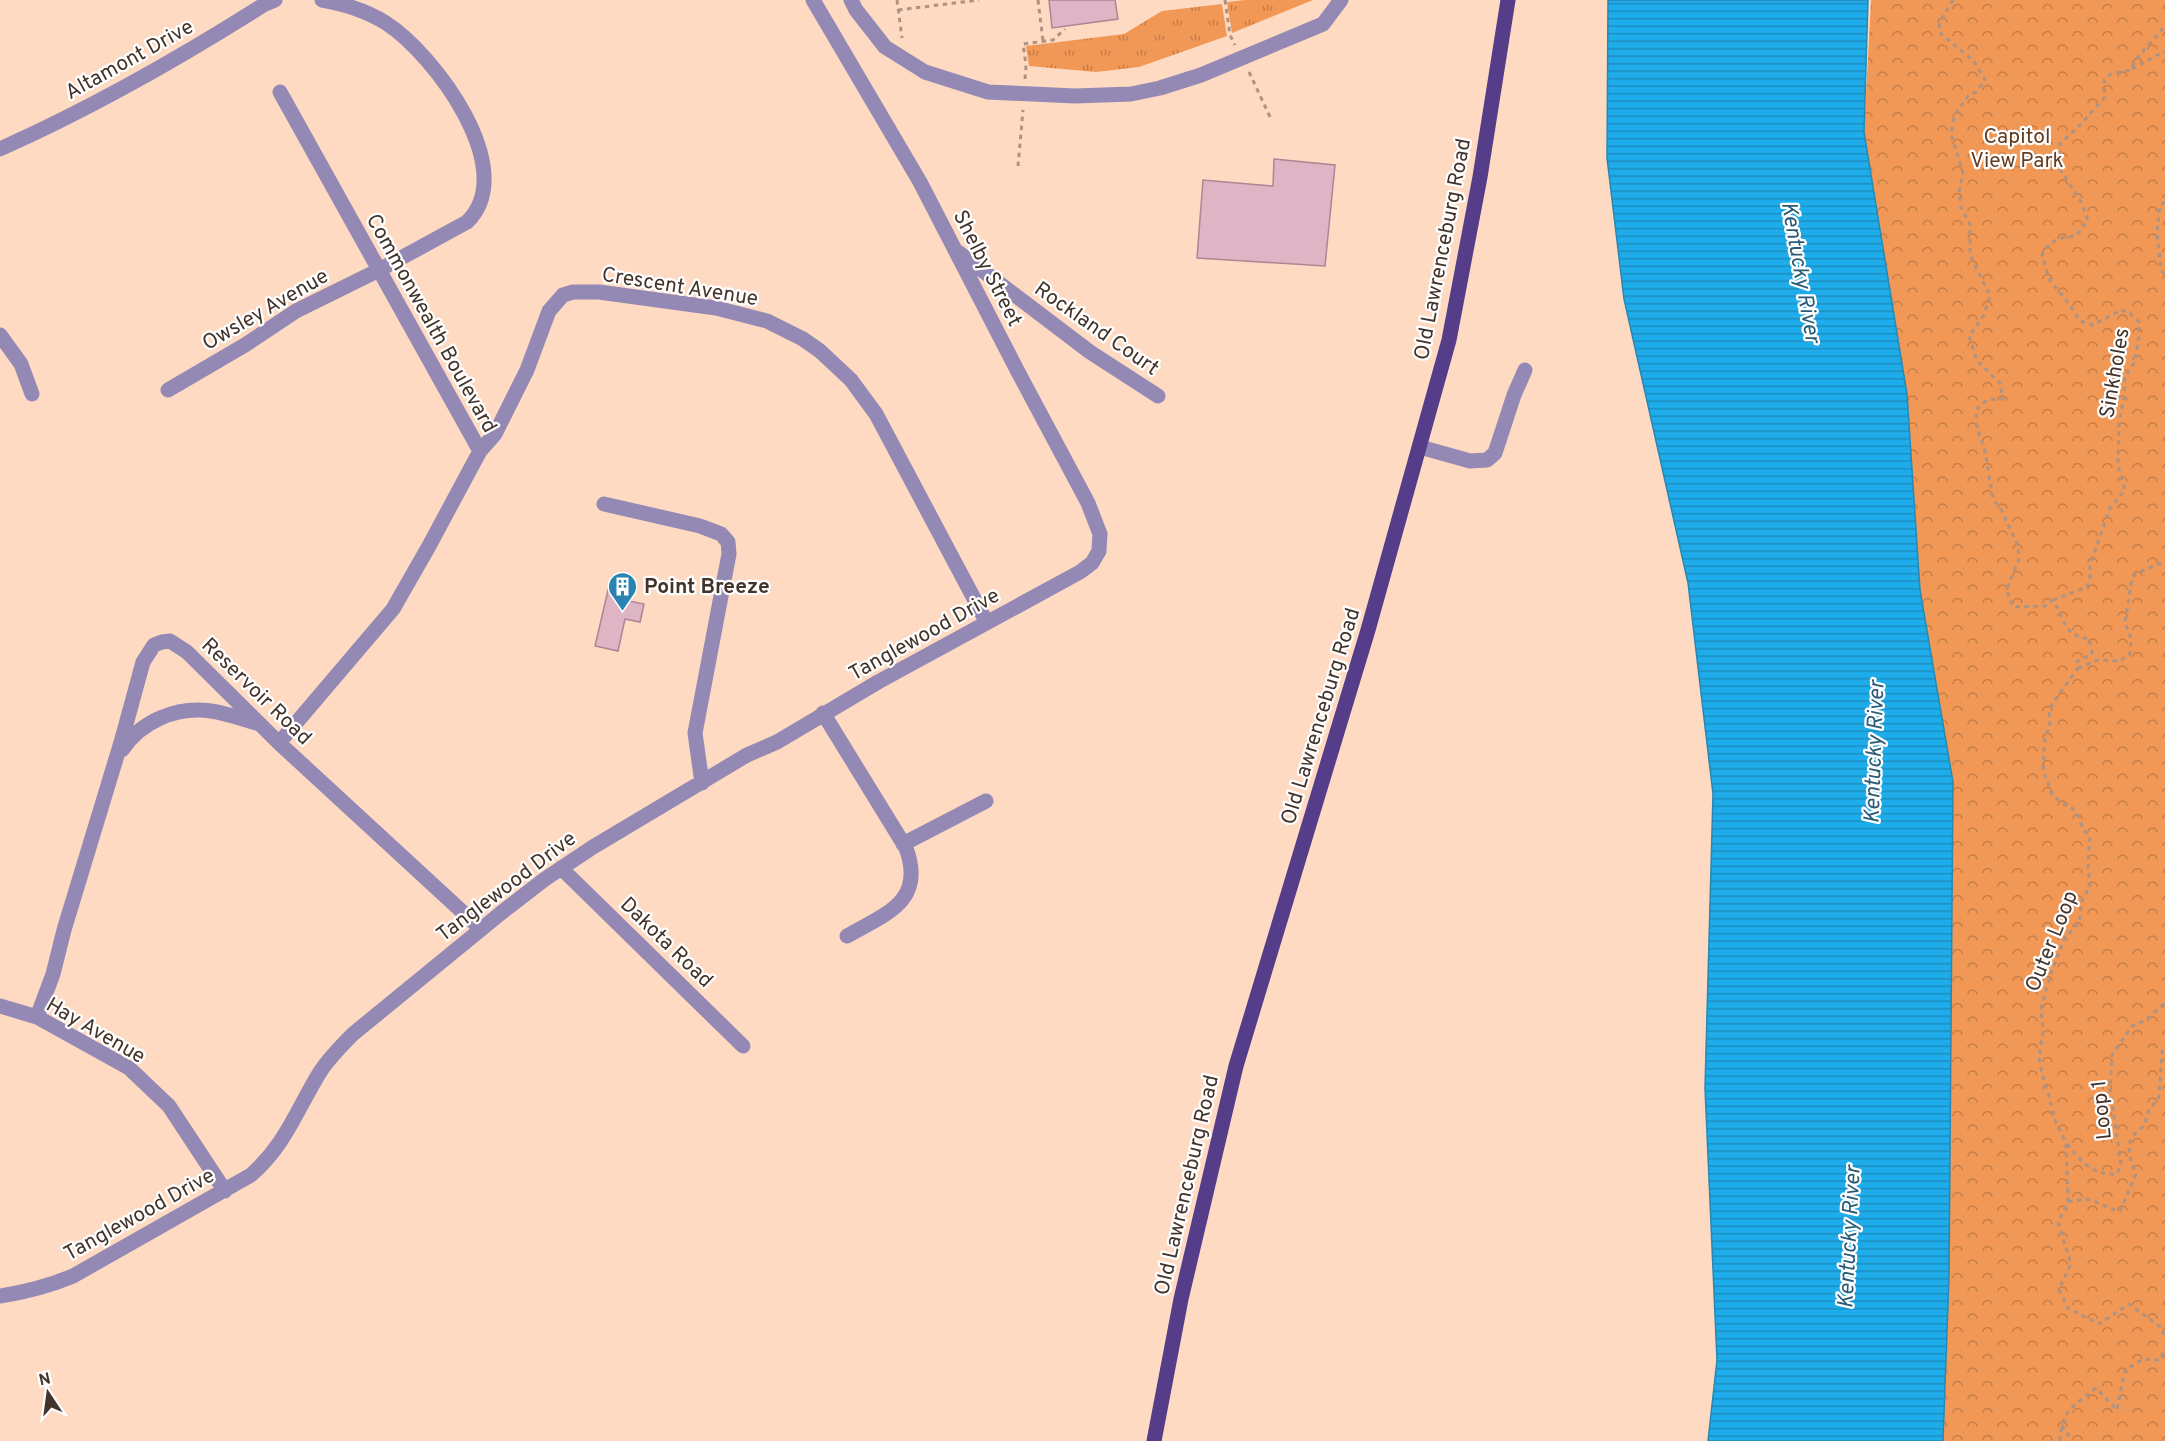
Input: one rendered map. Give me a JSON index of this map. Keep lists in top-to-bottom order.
{
  "streets": {
    "main road": ["Old Lawrenceburg Road"],
    "street": [
      "Altamont Drive",
      "Shelby Street",
      "Crescent Avenue",
      "Owsley Avenue",
      "Commonwealth Boulevard",
      "Rockland Court",
      "Tanglewood Drive",
      "Reservoir Road",
      "Dakota Road",
      "Hay Avenue"
    ],
    "path": ["Sinkholes", "Outer Loop", "Loop 1"]
  },
  "crossings": [
    ["Shelby Street", "Rockland Court"],
    ["Shelby Street", "Tanglewood Drive"],
    ["Crescent Avenue", "Commonwealth Boulevard"],
    ["Crescent Avenue", "Tanglewood Drive"],
    ["Owsley Avenue", "Commonwealth Boulevard"],
    ["Commonwealth Boulevard", "Reservoir Road"],
    ["Sinkholes", "Outer Loop"],
    ["Tanglewood Drive", "Reservoir Road"],
    ["Tanglewood Drive", "Dakota Road"],
    ["Tanglewood Drive", "Hay Avenue"],
    ["Reservoir Road", "Hay Avenue"],
    ["Outer Loop", "Loop 1"]
  ],
  "water": ["Kentucky River"],
  "parks": ["Capitol View Park"],
  "places": {
    "building": ["Point Breeze"]
  },
  "north": "top"
}
